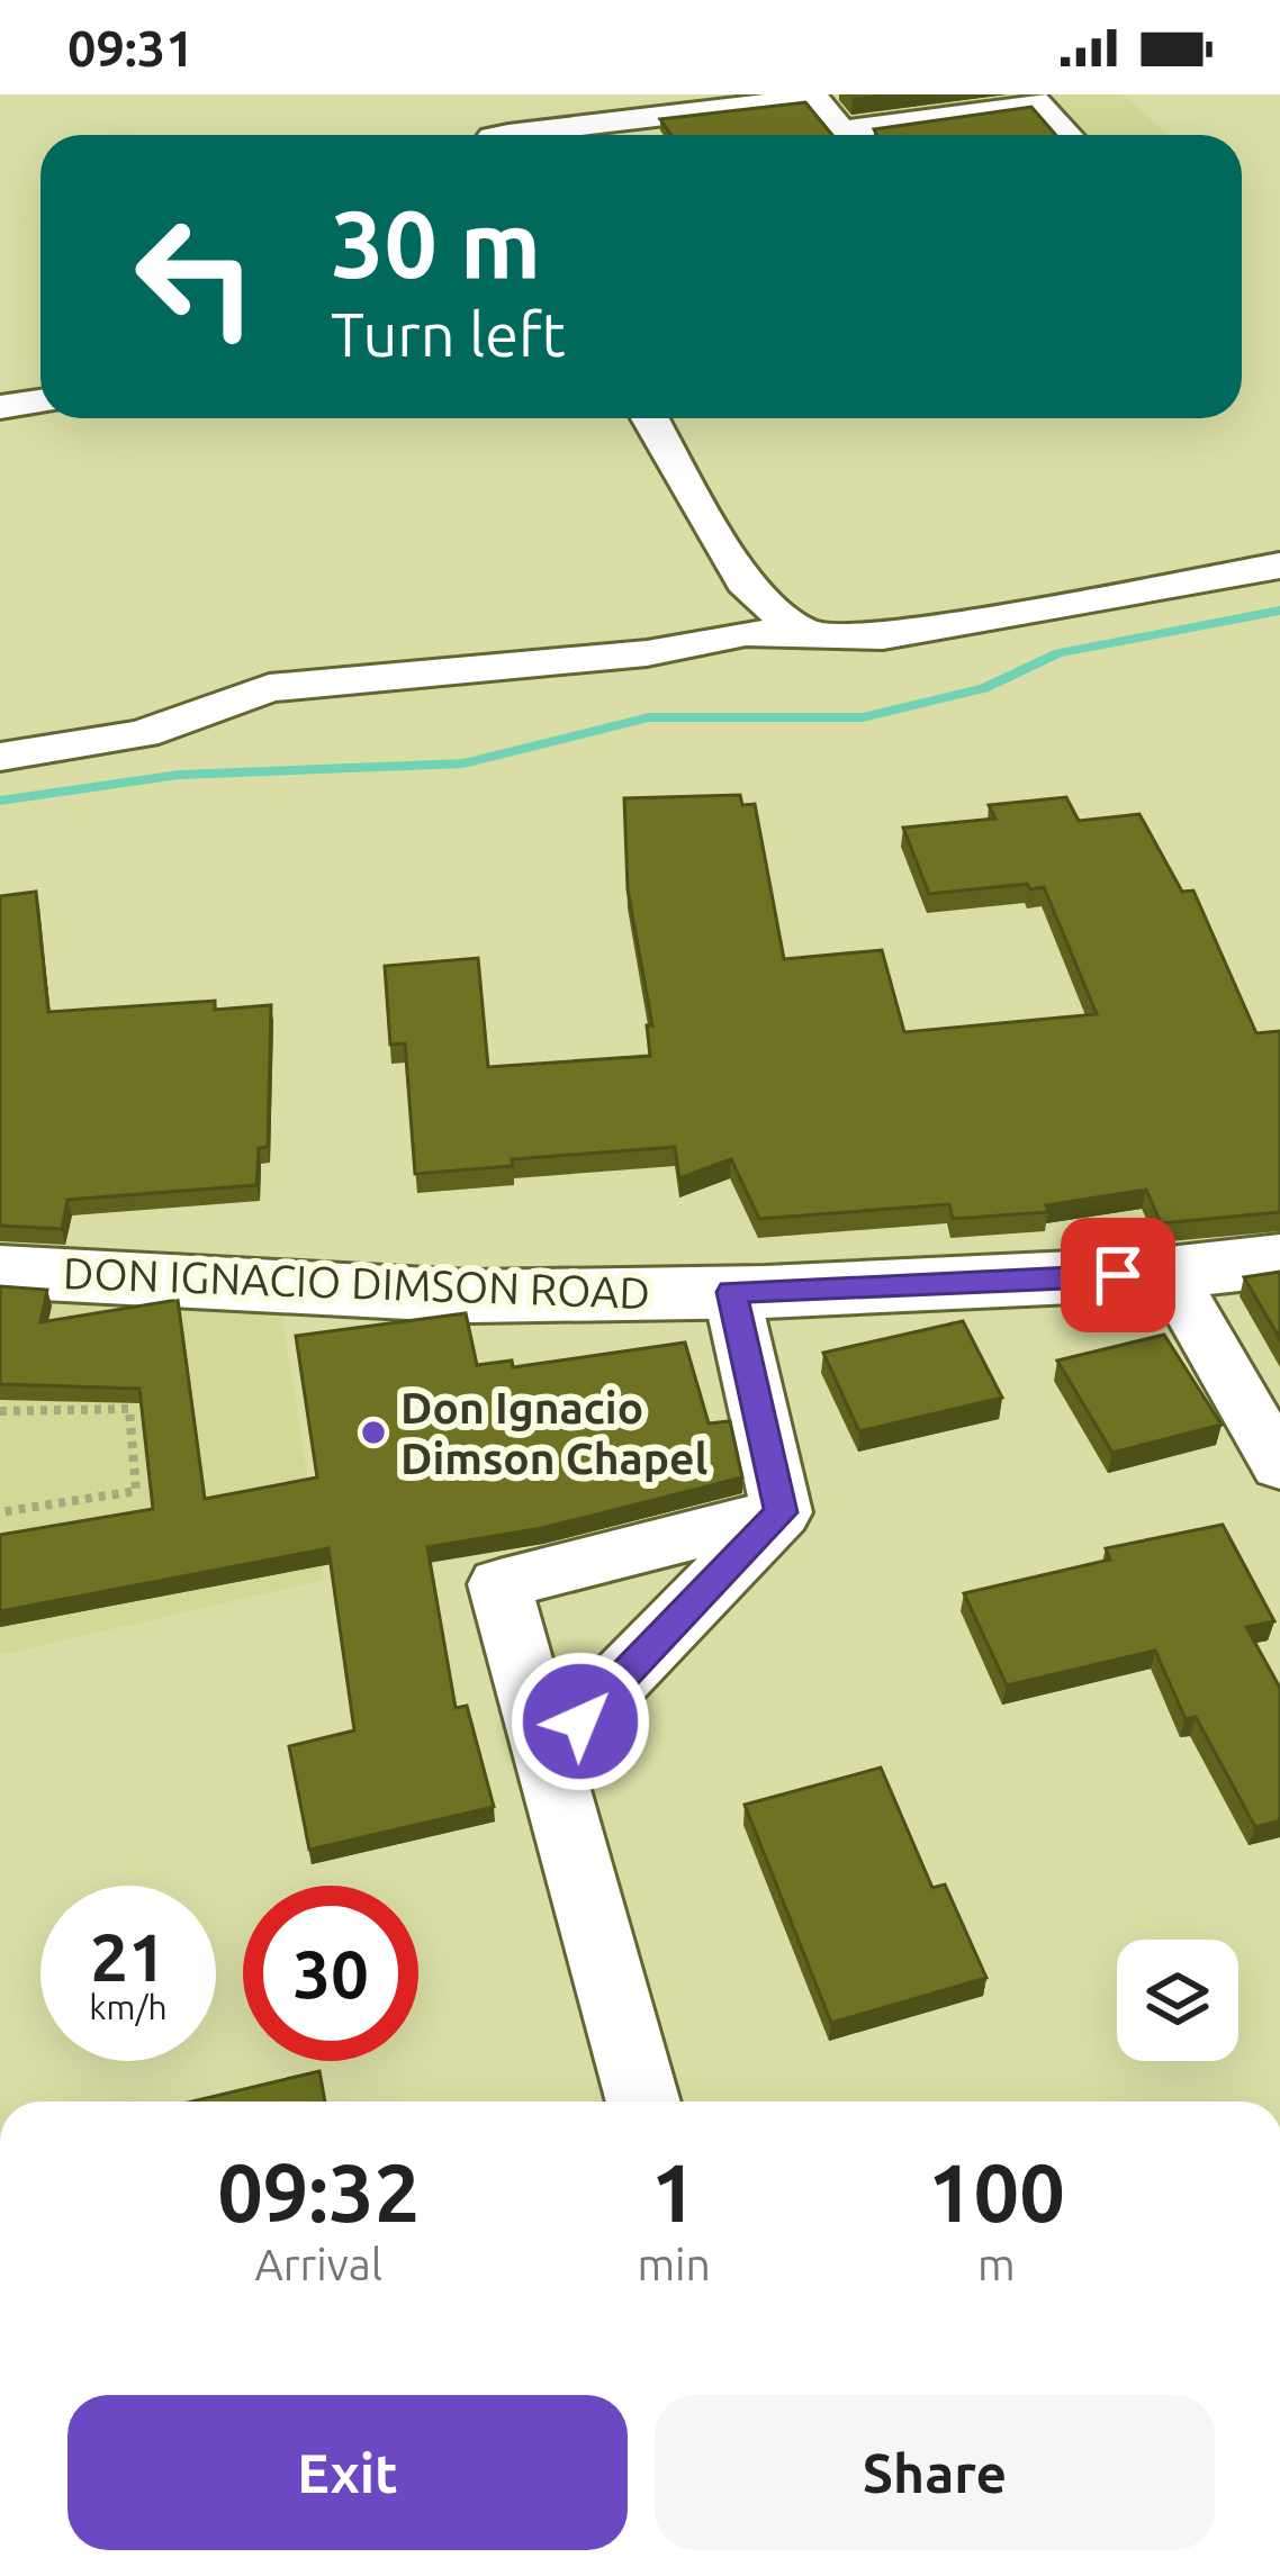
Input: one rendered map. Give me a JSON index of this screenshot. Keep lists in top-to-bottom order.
{
  "streets": {
    "street": ["DON IGNACIO DIMSON ROAD"]
  },
  "places": ["Don Ignacio Dimson Chapel"],
  "page": {
    "status": "09:31",
    "turn": ["30 m", "Turn left"],
    "speed": "21 km/h",
    "limit": "30",
    "eta": [
      "09:32",
      "Arrival",
      "1",
      "min",
      "100",
      "m"
    ],
    "buttons": ["Exit", "Share"]
  }
}
